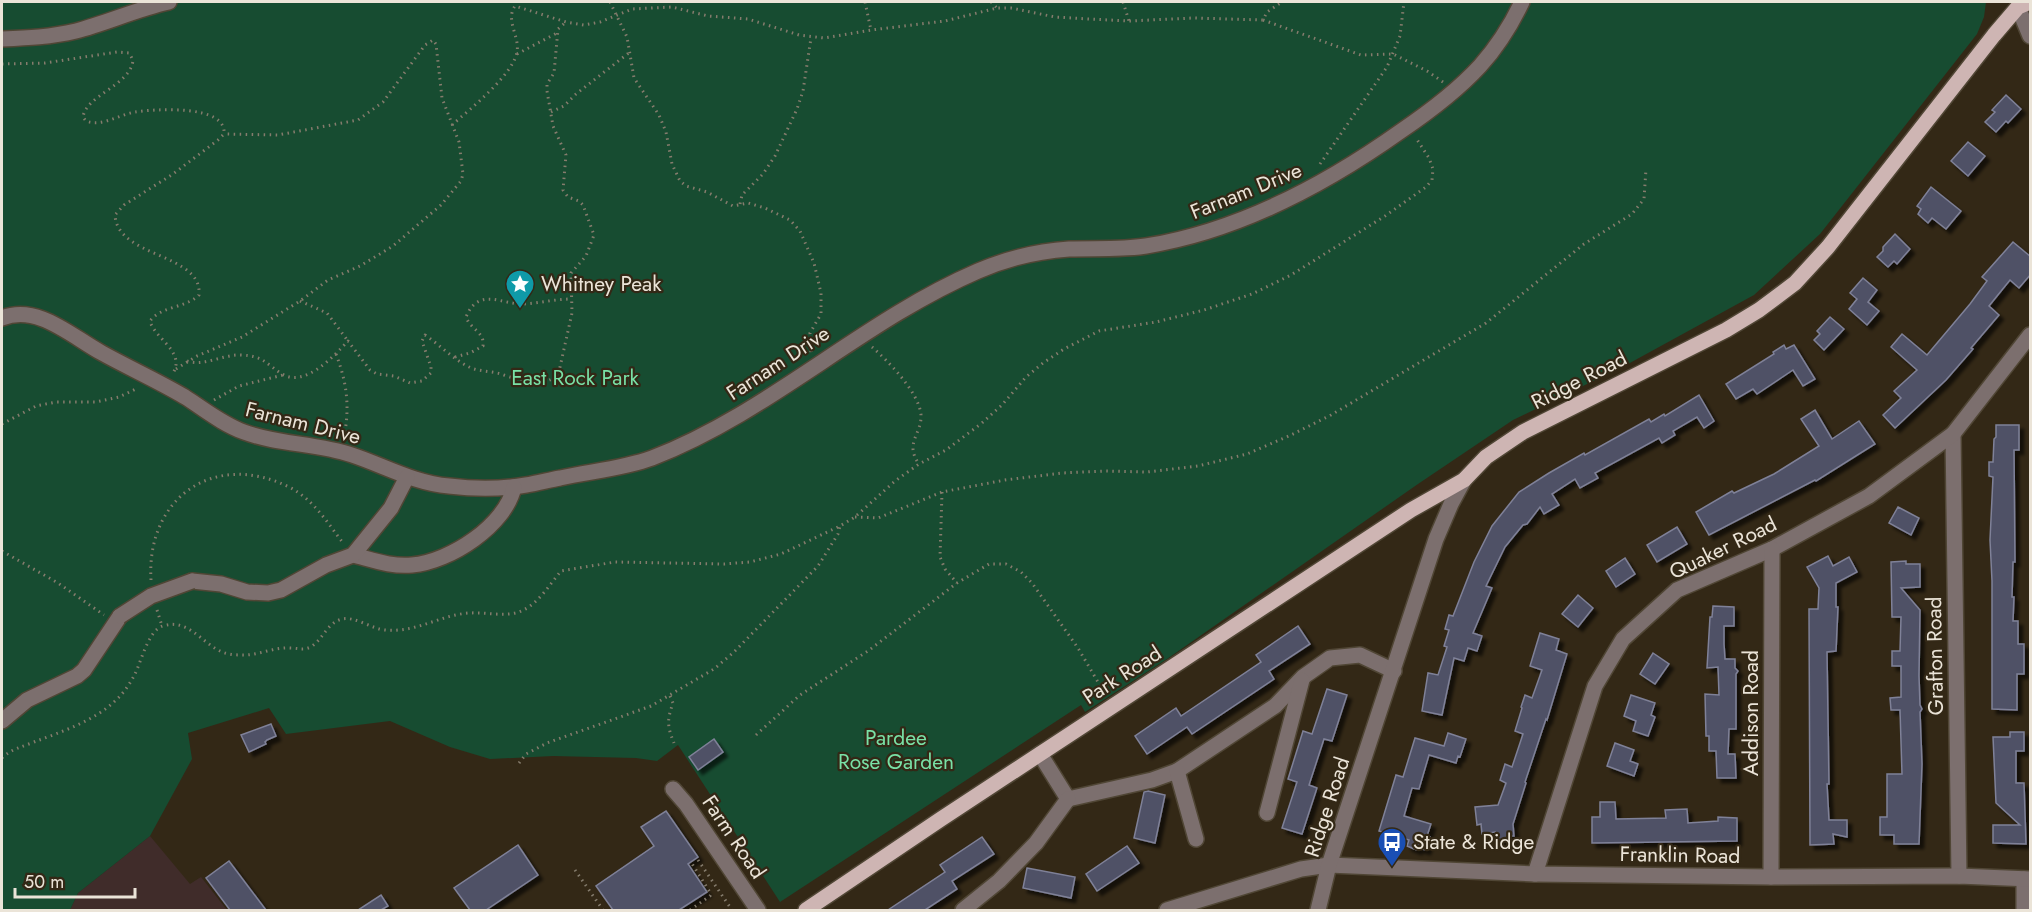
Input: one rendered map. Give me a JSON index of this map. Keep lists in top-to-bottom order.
{
  "streets": {
    "main road": ["Ridge Road", "Park Road"],
    "street": [
      "Farnam Drive",
      "Quaker Road",
      "Grafton Road",
      "Addison Road",
      "Farm Road",
      "Franklin Road"
    ]
  },
  "crossings": [
    ["Ridge Road", "Park Road"],
    ["Ridge Road", "Franklin Road"],
    ["Quaker Road", "Grafton Road"],
    ["Quaker Road", "Addison Road"],
    ["Quaker Road", "Franklin Road"],
    ["Grafton Road", "Franklin Road"],
    ["Addison Road", "Franklin Road"]
  ],
  "parks": ["East Rock Park", "Pardee Rose Garden"],
  "places": {
    "place": ["Whitney Peak"],
    "bus stop": ["State & Ridge"]
  },
  "scale_bar": "50 m"
}
